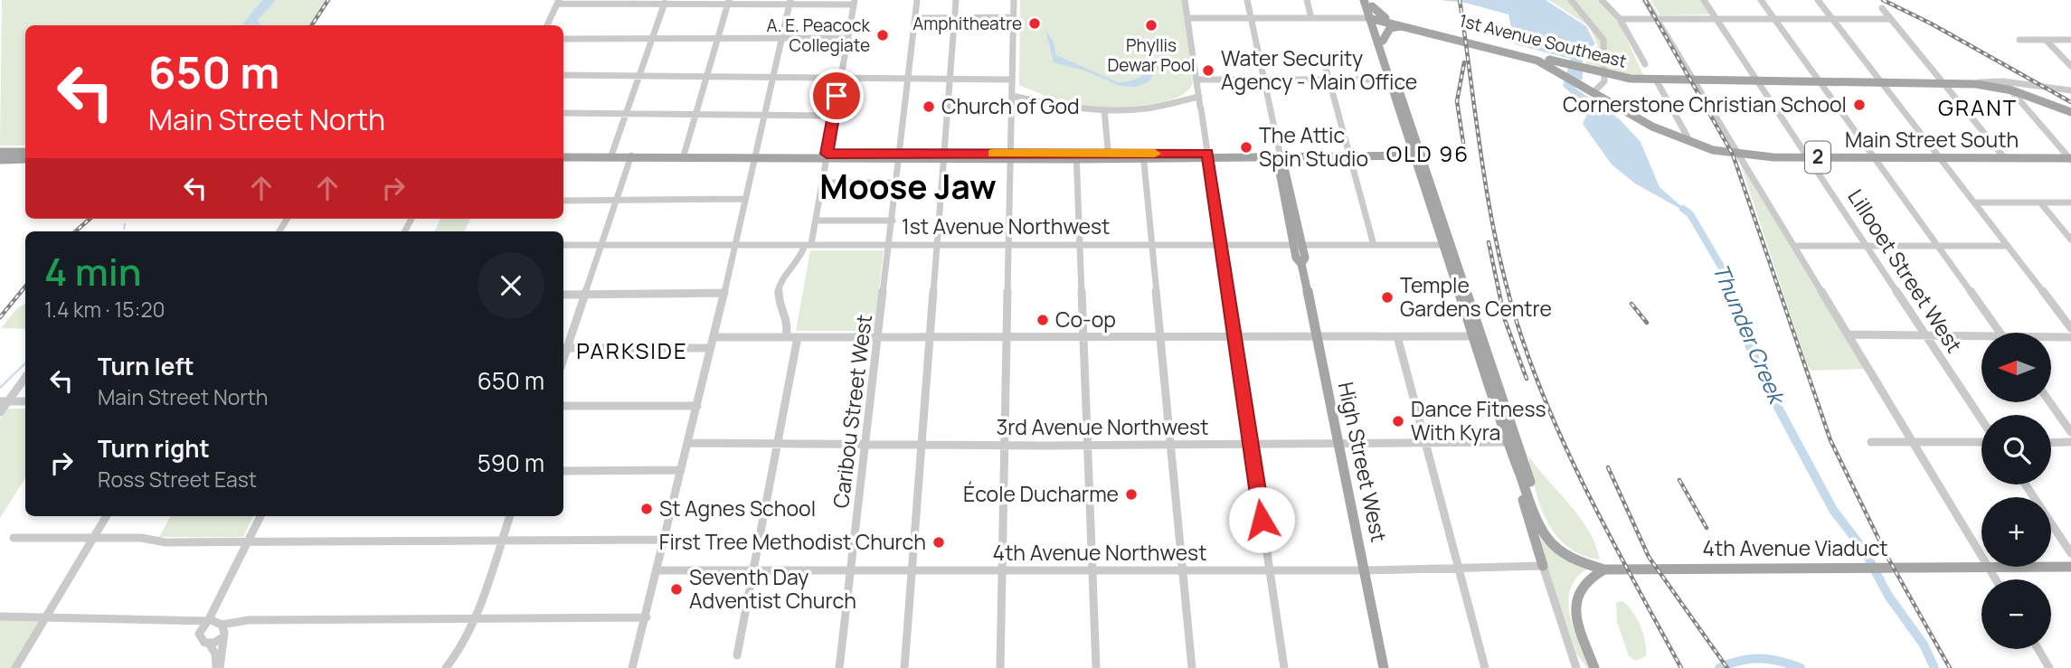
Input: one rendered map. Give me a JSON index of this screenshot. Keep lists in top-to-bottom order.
{
  "streets": {
    "main road": [
      "1st Avenue Southeast",
      "Main Street South",
      "2",
      "High Street West",
      "4th Avenue Viaduct"
    ],
    "street": [
      "1st Avenue Northwest",
      "Lillooet Street West",
      "Caribou Street West",
      "3rd Avenue Northwest",
      "4th Avenue Northwest"
    ]
  },
  "crossings": [
    ["1st Avenue Southeast", "Main Street South"],
    ["1st Avenue Southeast", "Lillooet Street West"],
    ["Main Street South", "Lillooet Street West"],
    ["1st Avenue Northwest", "Caribou Street West"],
    ["1st Avenue Northwest", "High Street West"],
    ["Caribou Street West", "3rd Avenue Northwest"],
    ["Caribou Street West", "4th Avenue Northwest"],
    ["3rd Avenue Northwest", "High Street West"],
    ["3rd Avenue Northwest", "4th Avenue Viaduct"],
    ["High Street West", "4th Avenue Northwest"]
  ],
  "districts": [
    "GRANT",
    "OLD 96",
    "Moose Jaw",
    "PARKSIDE"
  ],
  "water": ["Thunder Creek"],
  "places": [
    "Amphitheatre",
    "Phyllis Dewar Pool",
    "A. E. Peacock Collegiate",
    "Water Security Agency - Main Office",
    "Cornerstone Christian School",
    "Church of God",
    "The Attic Spin Studio",
    "Temple Gardens Centre",
    "Co-op",
    "Dance Fitness With Kyra",
    "École Ducharme",
    "St Agnes School",
    "First Tree Methodist Church",
    "Seventh Day Adventist Church"
  ],
  "north": "left",
  "page": {
    "turn": ["650 m", "Main Street North"],
    "heading": ["4 min", "1.4 km · 15:20"],
    "map_buttons": ["+", "−"],
    "list": [
      {
        "name": "Turn left",
        "note": "Main Street North",
        "value": "650 m"
      },
      {
        "name": "Turn right",
        "note": "Ross Street East",
        "value": "590 m"
      }
    ]
  }
}
